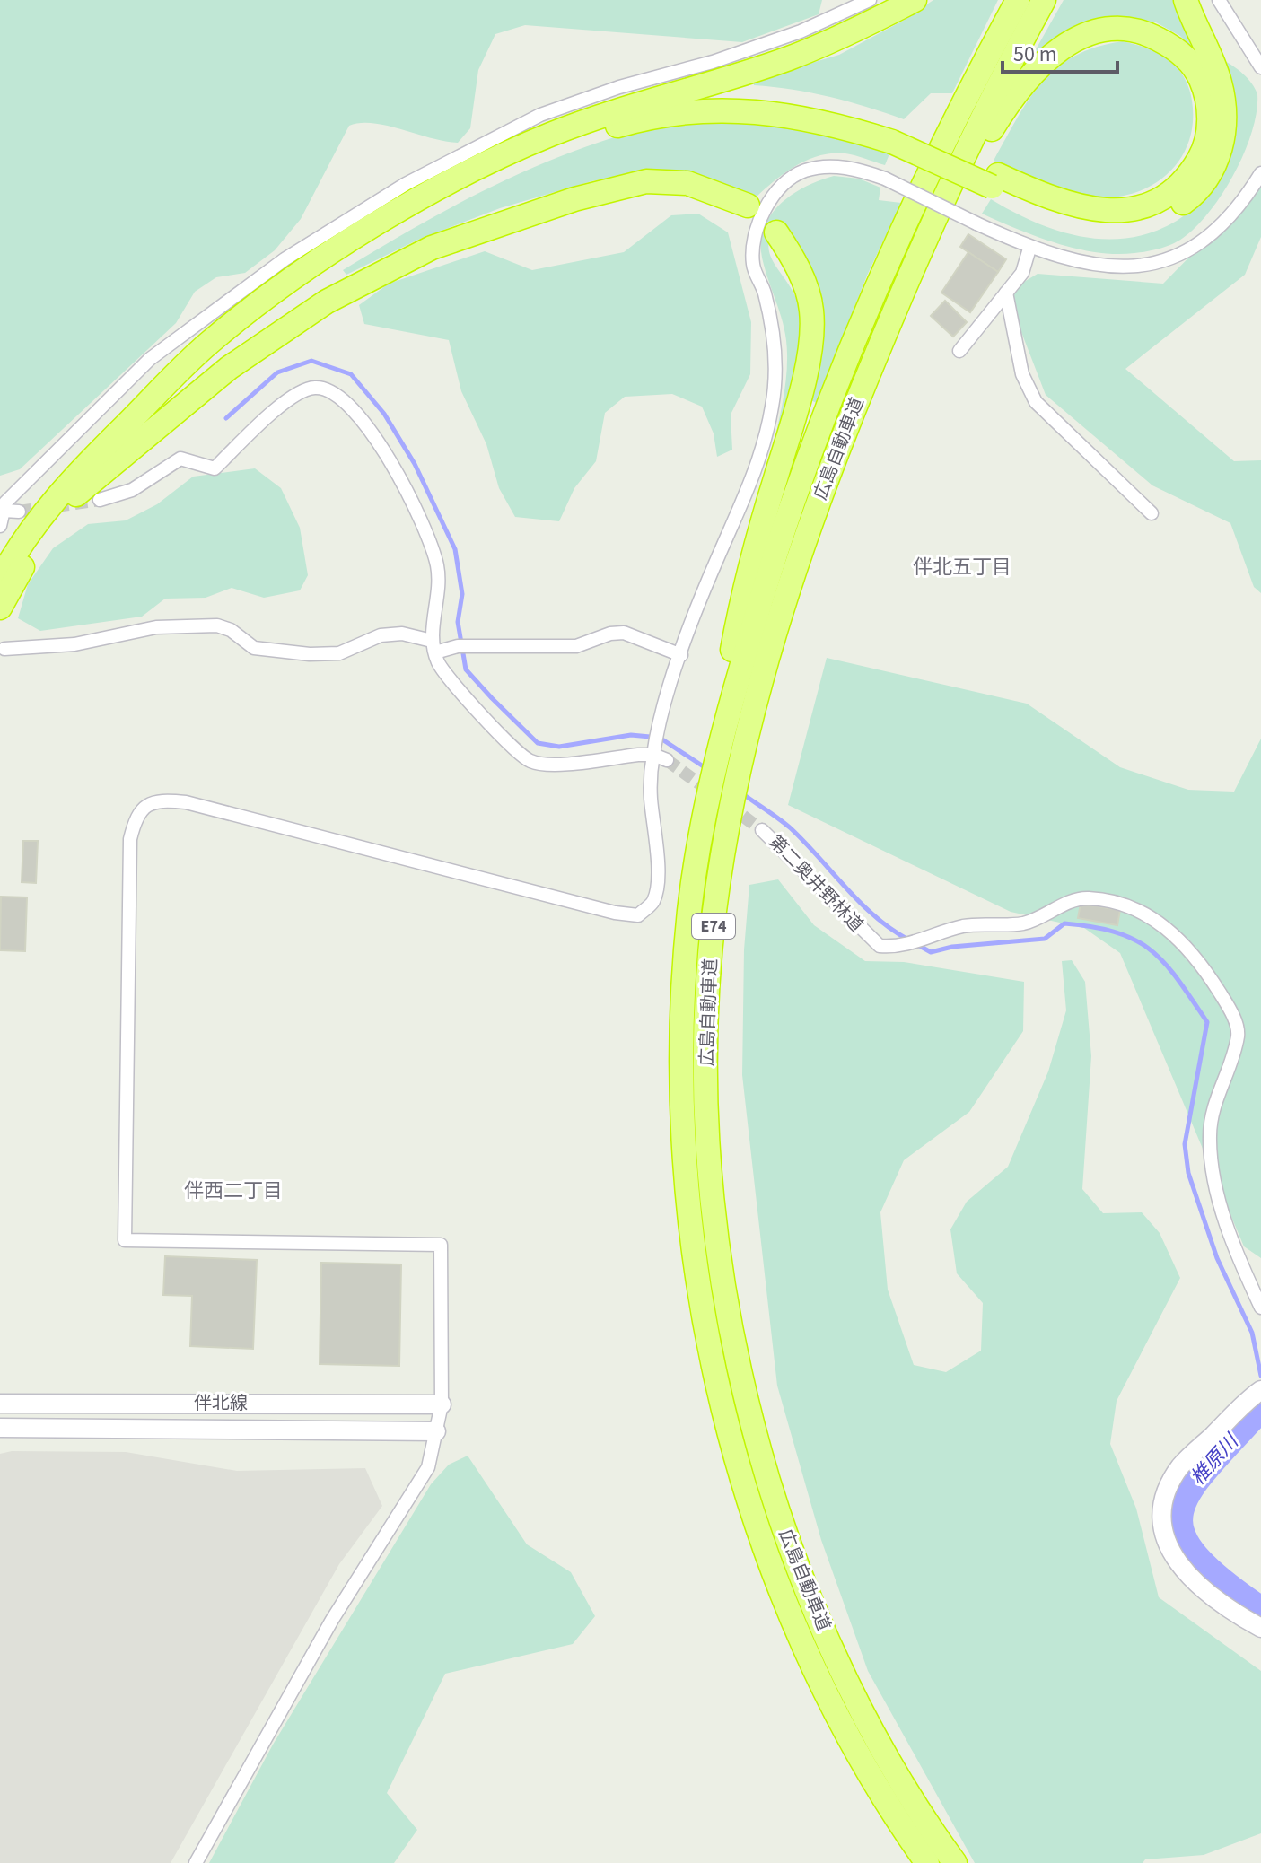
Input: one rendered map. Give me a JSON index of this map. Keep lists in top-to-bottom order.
{
  "streets": {
    "highway": ["広島自動車道", "E74"],
    "street": ["第二奥井野林道", "伴北線"]
  },
  "districts": ["伴北五丁目", "伴西二丁目"],
  "water": ["椎原川"],
  "scale_bar": "50 m"
}
